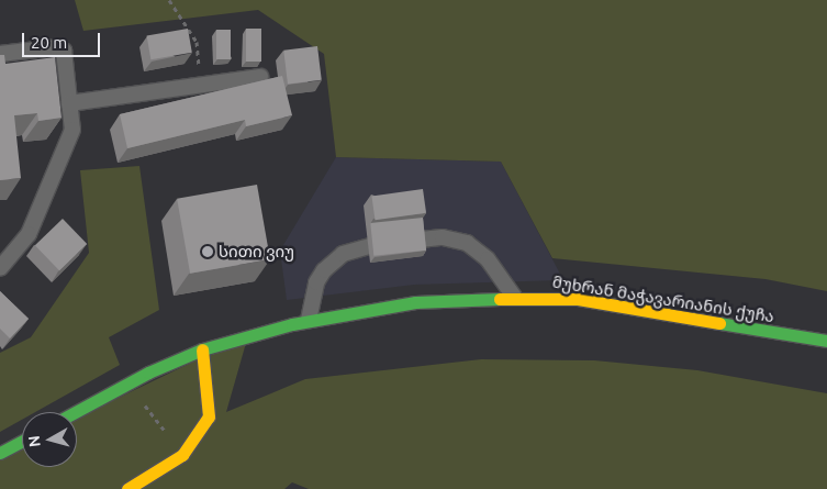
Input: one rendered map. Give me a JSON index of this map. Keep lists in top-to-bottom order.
{
  "streets": {
    "main road": ["მუხრან მაჭავარიანის ქუჩა"]
  },
  "places": ["სითი ვიუ"],
  "scale_bar": "20 m",
  "north": "left"
}
